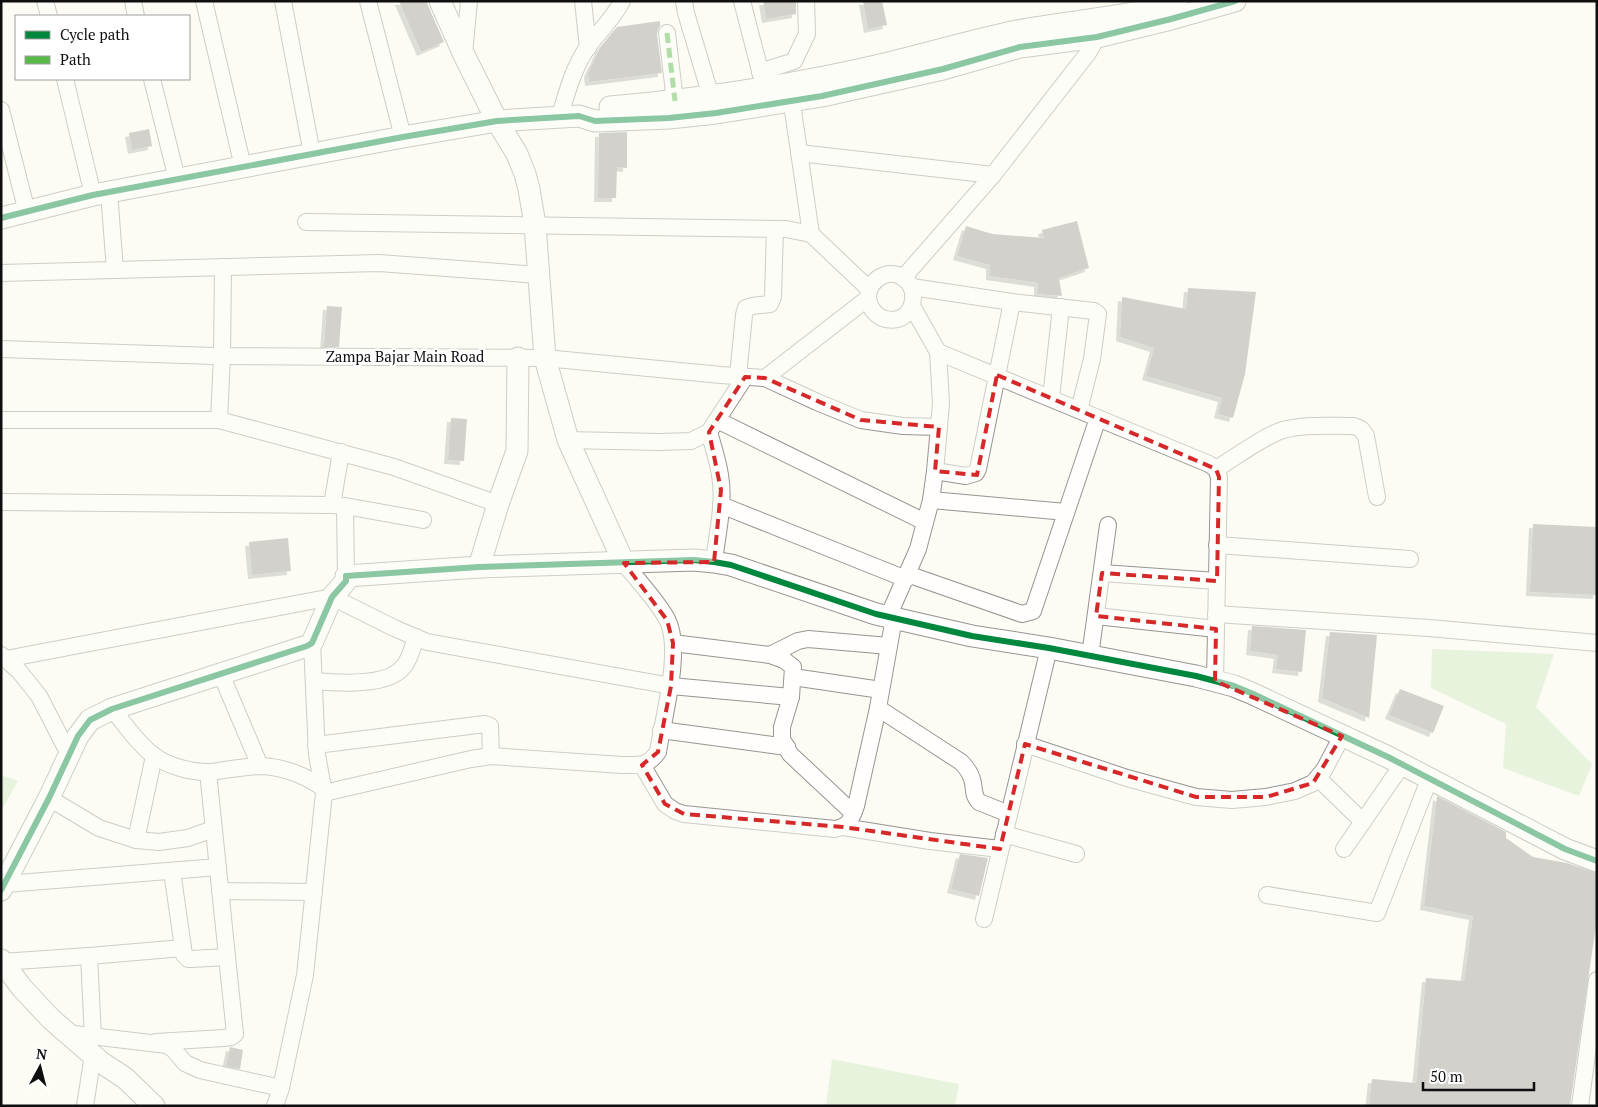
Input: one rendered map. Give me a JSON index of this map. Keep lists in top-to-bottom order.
{
  "streets": {
    "street": ["Zampa Bajar Main Road"]
  },
  "legend": ["Cycle path", "Path"],
  "scale_bar": "50 m",
  "north": "top"
}
